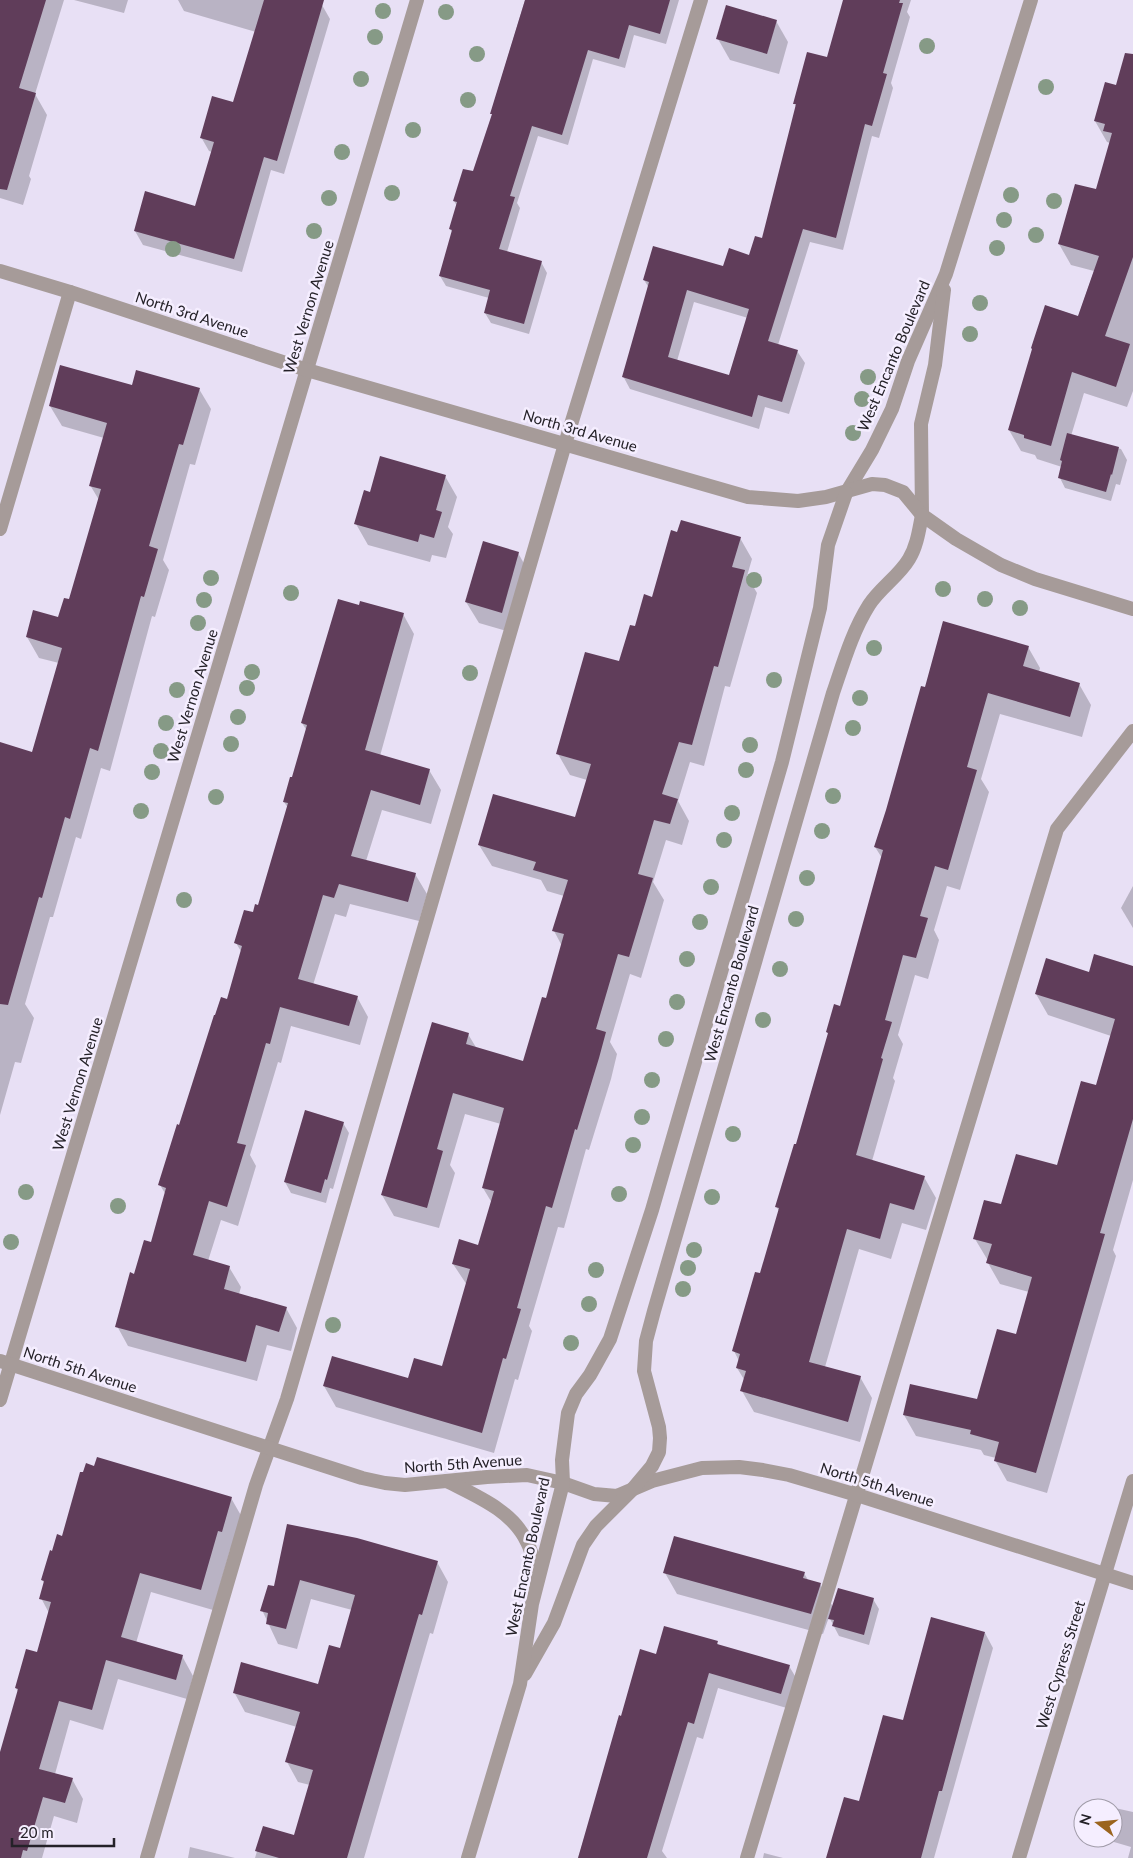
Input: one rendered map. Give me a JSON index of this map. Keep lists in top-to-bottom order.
{
  "streets": {
    "street": [
      "West Vernon Avenue",
      "North 3rd Avenue",
      "West Encanto Boulevard",
      "North 5th Avenue",
      "West Cypress Street"
    ]
  },
  "crossings": [
    ["West Vernon Avenue", "North 3rd Avenue"],
    ["West Vernon Avenue", "North 5th Avenue"],
    ["North 3rd Avenue", "West Encanto Boulevard"],
    ["West Encanto Boulevard", "North 5th Avenue"],
    ["North 5th Avenue", "West Cypress Street"]
  ],
  "scale_bar": "20 m",
  "north": "left"
}
